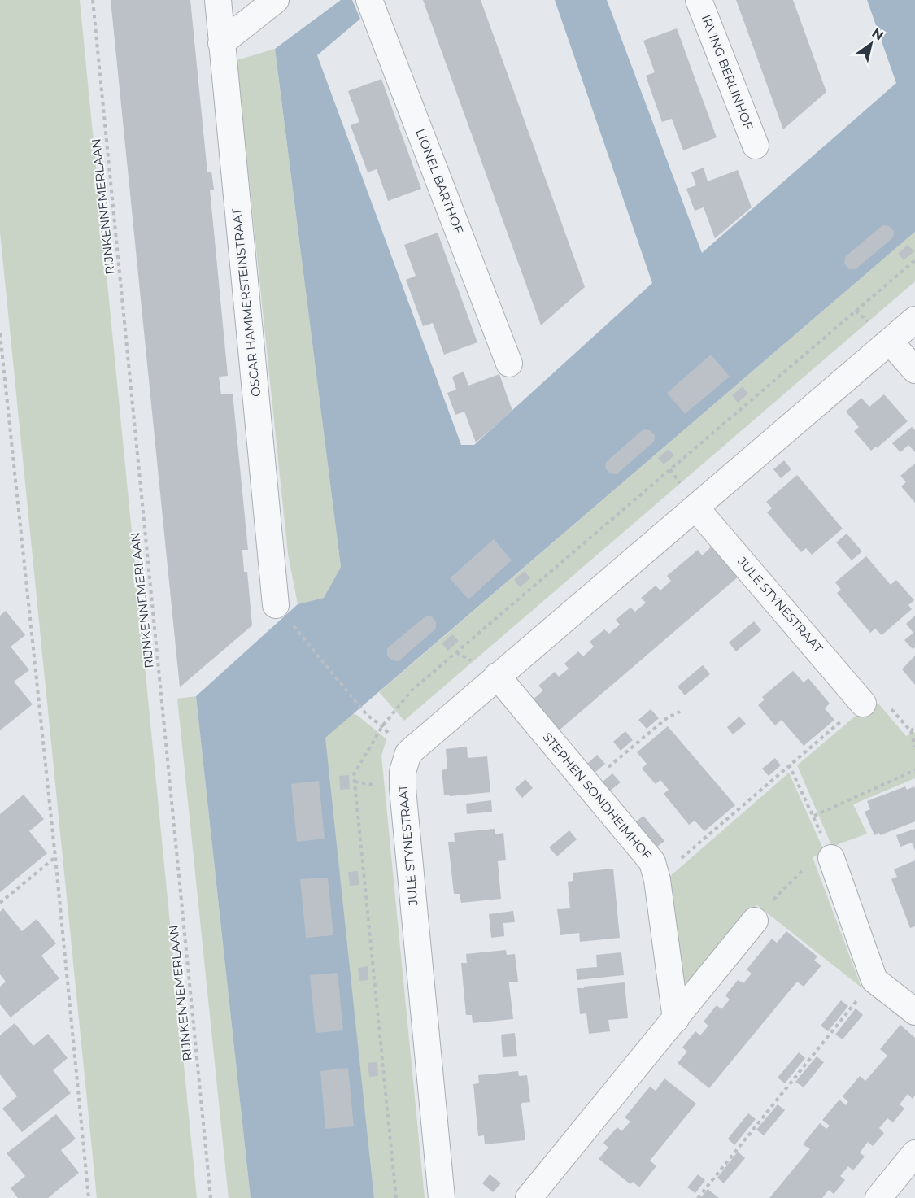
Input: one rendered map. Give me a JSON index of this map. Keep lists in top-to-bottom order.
{
  "streets": {
    "street": [
      "IRVING BERLINHOF",
      "LIONEL BARTHOF",
      "OSCAR HAMMERSTEINSTRAAT",
      "JULE STYNESTRAAT",
      "STEPHEN SONDHEIMHOF"
    ],
    "path": ["RIJNKENNEMERLAAN"]
  },
  "crossings": [
    ["JULE STYNESTRAAT", "STEPHEN SONDHEIMHOF"]
  ],
  "north": "top right"
}
